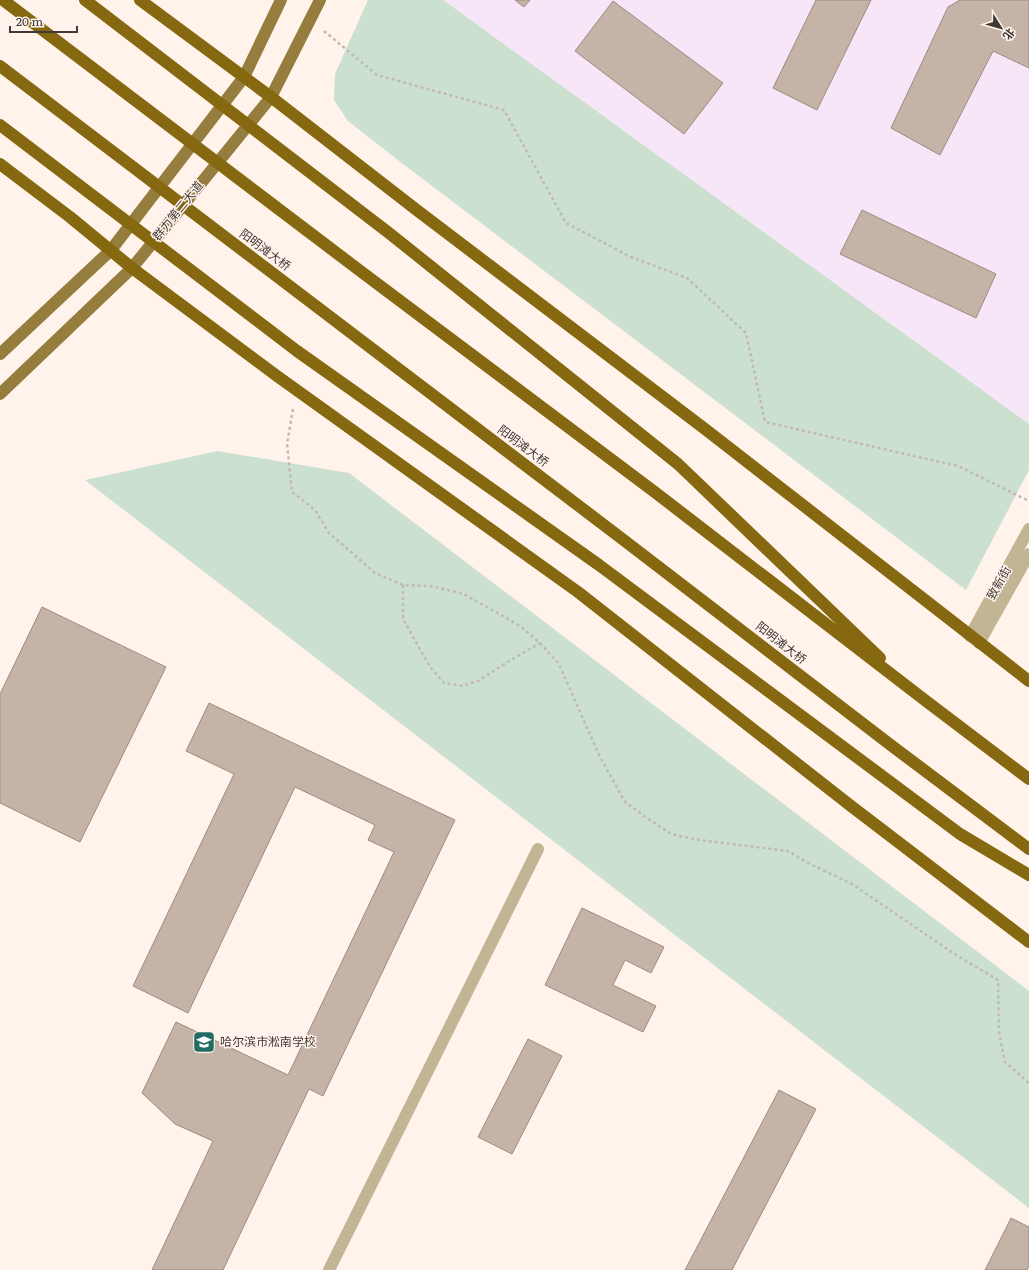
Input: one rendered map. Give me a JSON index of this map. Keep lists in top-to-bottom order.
{
  "streets": {
    "highway": ["阳明滩大桥"],
    "main road": ["群力第二大道"],
    "street": ["致新街"]
  },
  "places": {
    "school or university": ["哈尔滨市淞南学校"]
  },
  "scale_bar": "20 m",
  "north": "bottom right"
}
